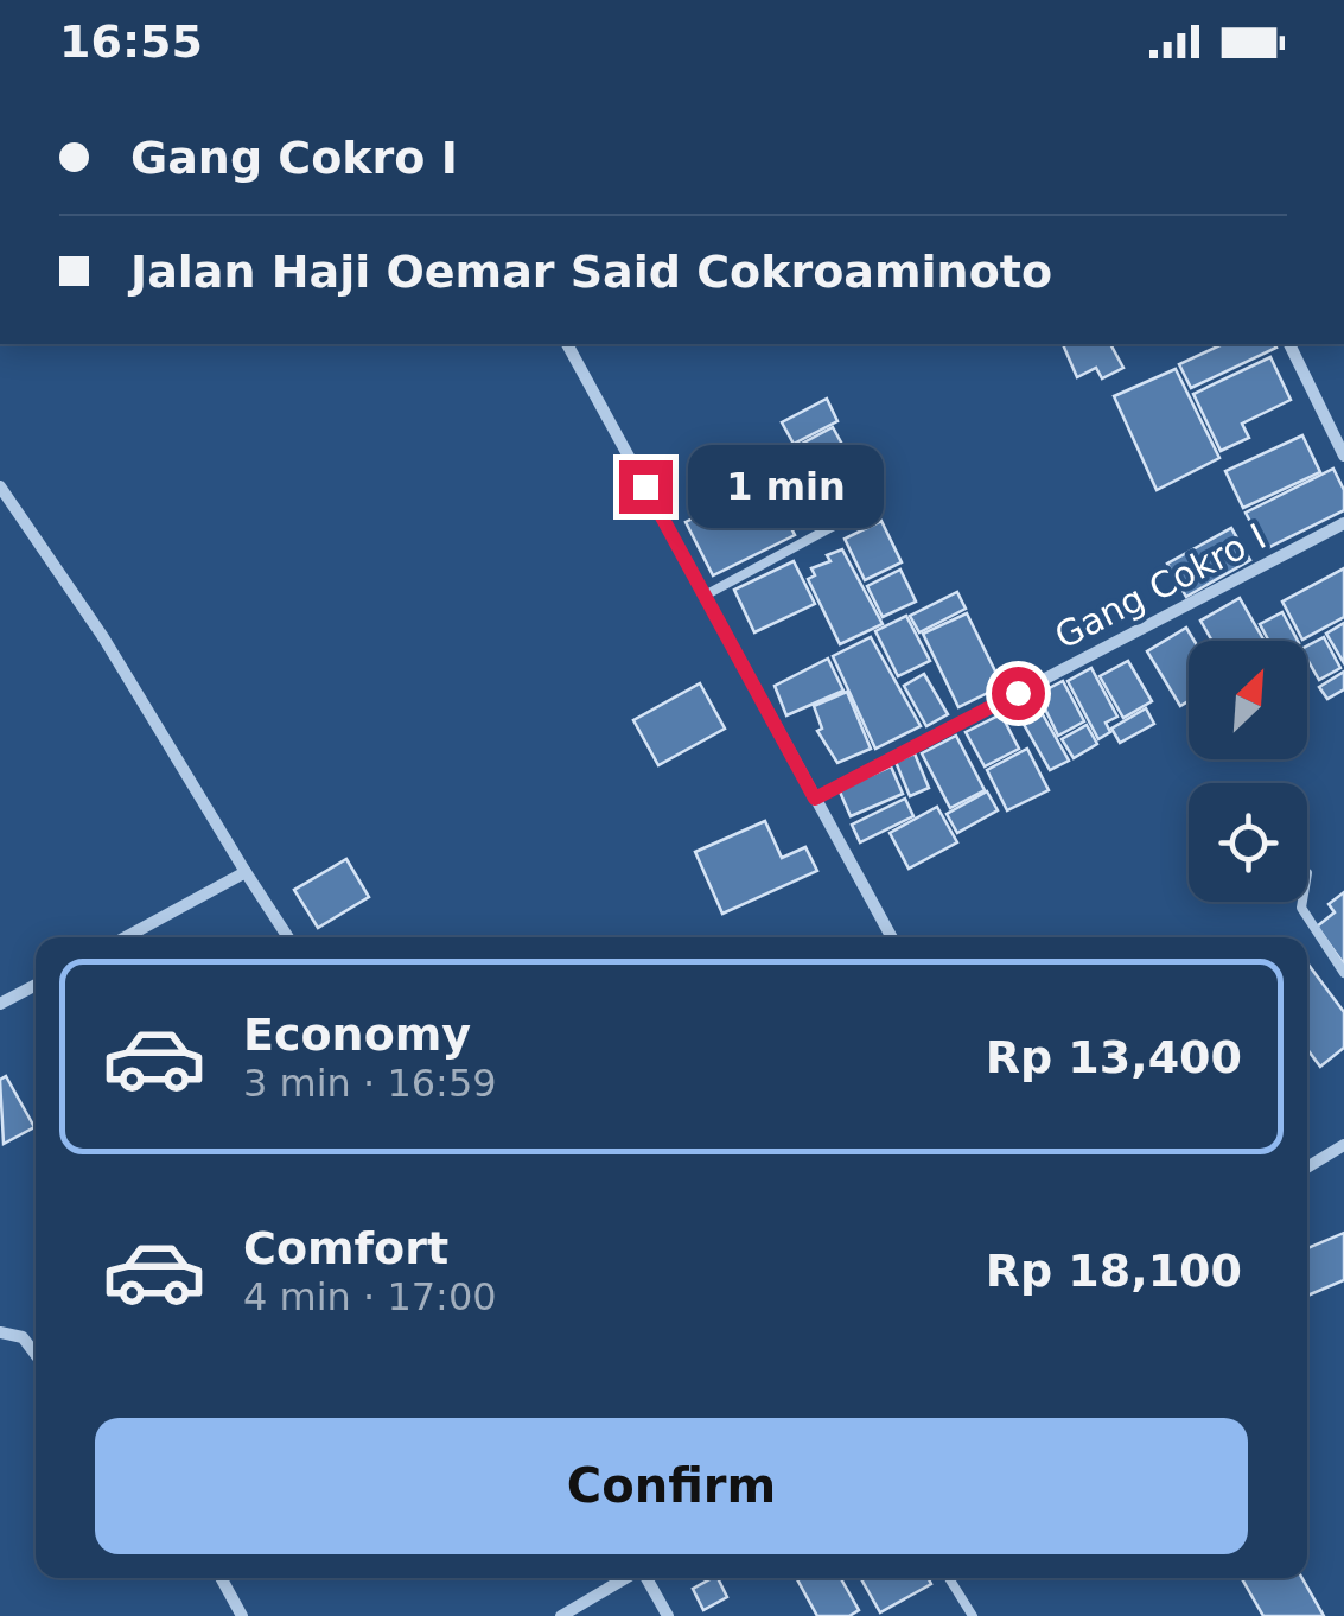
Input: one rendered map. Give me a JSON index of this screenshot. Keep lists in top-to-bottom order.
{
  "streets": {
    "street": ["Gang Cokro I"]
  },
  "north": "top right",
  "page": {
    "status": "16:55",
    "banner": ["Gang Cokro I", "Jalan Haji Oemar Said Cokroaminoto"],
    "bubble": "1 min",
    "list": [
      {
        "name": "Economy",
        "note": "3 min · 16:59",
        "value": "Rp 13,400"
      },
      {
        "name": "Comfort",
        "note": "4 min · 17:00",
        "value": "Rp 18,100"
      }
    ],
    "buttons": "Confirm"
  }
}
